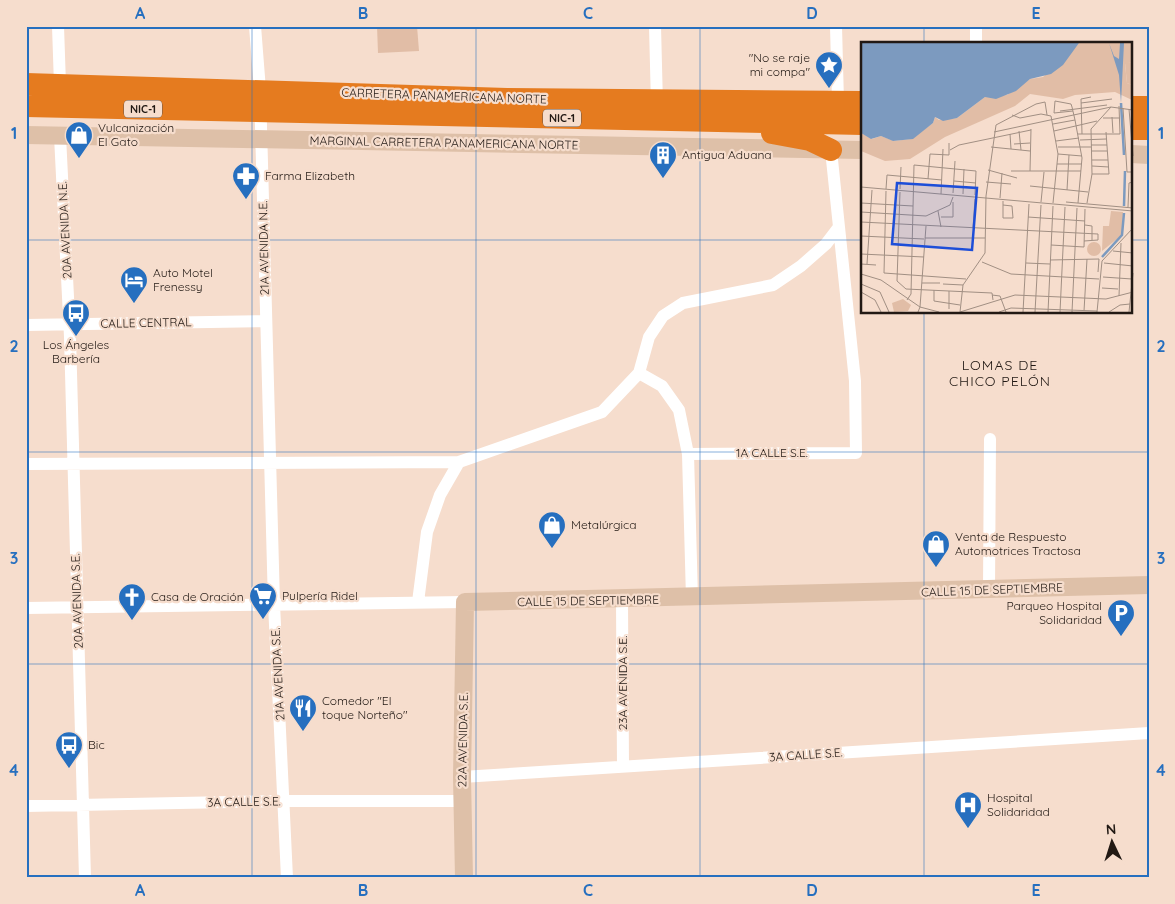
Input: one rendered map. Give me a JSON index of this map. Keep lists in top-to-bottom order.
{
  "streets": {
    "highway": ["CARRETERA PANAMERICANA NORTE", "NIC-1"],
    "street": [
      "MARGINAL CARRETERA PANAMERICANA NORTE",
      "20A AVENIDA N.E.",
      "21A AVENIDA N.E.",
      "CALLE CENTRAL",
      "1A CALLE S.E.",
      "CALLE 15 DE SEPTIEMBRE",
      "20A AVENIDA S.E.",
      "21A AVENIDA S.E.",
      "23A AVENIDA S.E.",
      "22A AVENIDA S.E.",
      "3A CALLE S.E."
    ]
  },
  "crossings": [
    ["CARRETERA PANAMERICANA NORTE", "21A AVENIDA N.E."],
    ["MARGINAL CARRETERA PANAMERICANA NORTE", "20A AVENIDA N.E."],
    ["MARGINAL CARRETERA PANAMERICANA NORTE", "21A AVENIDA N.E."],
    ["20A AVENIDA N.E.", "CALLE CENTRAL"],
    ["20A AVENIDA N.E.", "20A AVENIDA S.E."],
    ["21A AVENIDA N.E.", "CALLE CENTRAL"],
    ["21A AVENIDA N.E.", "21A AVENIDA S.E."],
    ["CALLE CENTRAL", "20A AVENIDA S.E."],
    ["CALLE CENTRAL", "21A AVENIDA S.E."],
    ["CALLE 15 DE SEPTIEMBRE", "20A AVENIDA S.E."],
    ["CALLE 15 DE SEPTIEMBRE", "21A AVENIDA S.E."],
    ["CALLE 15 DE SEPTIEMBRE", "23A AVENIDA S.E."],
    ["CALLE 15 DE SEPTIEMBRE", "22A AVENIDA S.E."],
    ["20A AVENIDA S.E.", "3A CALLE S.E."],
    ["21A AVENIDA S.E.", "3A CALLE S.E."],
    ["23A AVENIDA S.E.", "3A CALLE S.E."],
    ["22A AVENIDA S.E.", "3A CALLE S.E."]
  ],
  "districts": ["LOMAS DE CHICO PELÓN"],
  "places": {
    "place": ["\"No se raje mi compa\""],
    "shop": ["Vulcanización El Gato", "Metalúrgica", "Venta de Respuesto Automotrices Tractosa"],
    "building": ["Antigua Aduana"],
    "pharmacy": ["Farma Elizabeth"],
    "hotel": ["Auto Motel Frenessy"],
    "bus stop": ["Los Ángeles Barbería", "Bic"],
    "supermarket": ["Pulpería Ridel"],
    "church": ["Casa de Oración"],
    "parking": ["Parqueo Hospital Solidaridad"],
    "restaurant": ["Comedor \"El toque Norteño\""],
    "hospital": ["Hospital Solidaridad"]
  },
  "north": "top",
  "grid": {
    "columns": [
      "A",
      "B",
      "C",
      "D",
      "E"
    ],
    "rows": [
      "1",
      "2",
      "3",
      "4"
    ]
  }
}
